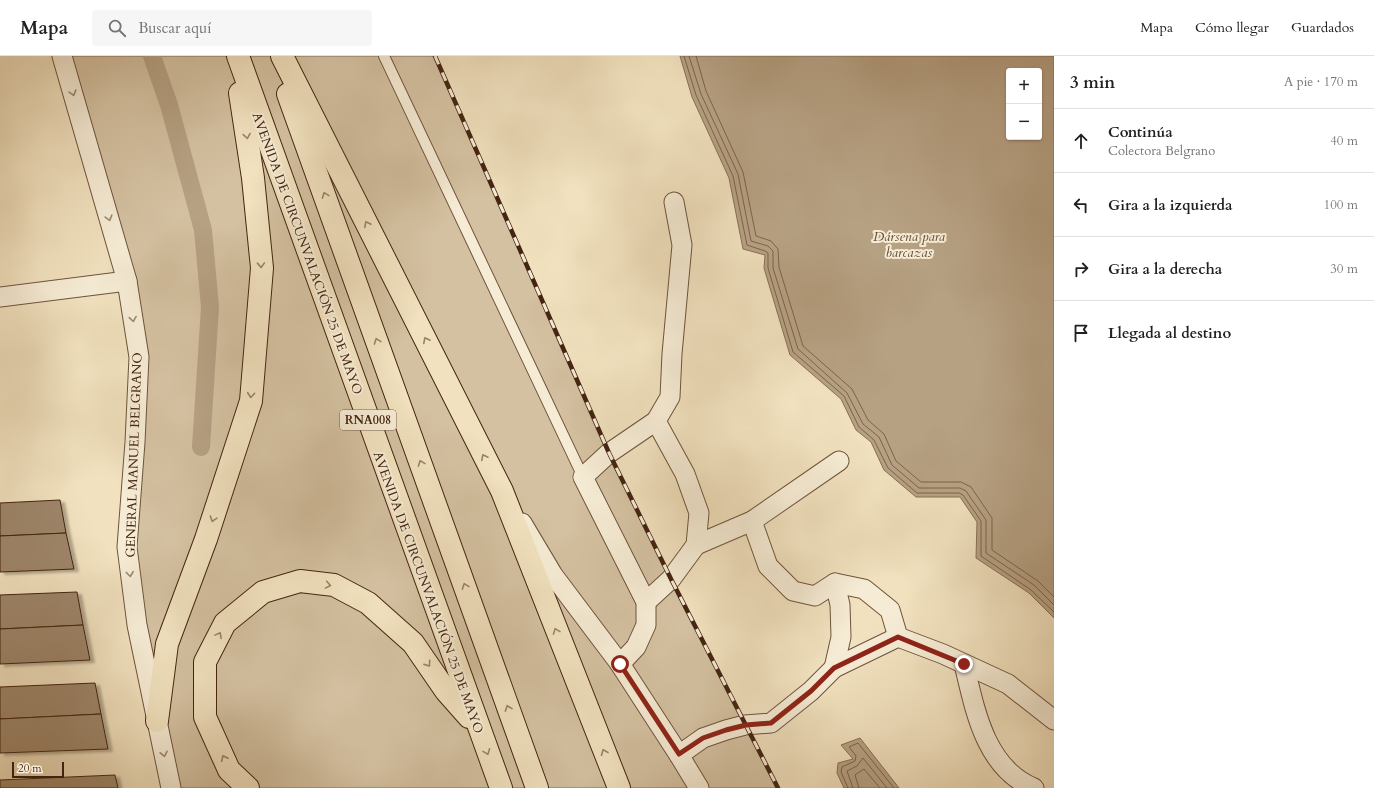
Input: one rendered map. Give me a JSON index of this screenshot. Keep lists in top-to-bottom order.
{
  "streets": {
    "highway": ["AVENIDA DE CIRCUNVALACIÓN 25 DE MAYO", "RNA008"],
    "street": ["GENERAL MANUEL BELGRANO"]
  },
  "crossings": [
    ["AVENIDA DE CIRCUNVALACIÓN 25 DE MAYO", "RNA008"],
    ["RNA008", "GENERAL MANUEL BELGRANO"]
  ],
  "one_way": ["GENERAL MANUEL BELGRANO"],
  "water": ["Dársena para barcazas"],
  "scale_bar": "20 m",
  "page": {
    "header": "Mapa",
    "search": "Buscar aquí",
    "nav": ["Mapa", "Cómo llegar", "Guardados"],
    "heading": ["3 min", "A pie · 170 m"],
    "map_buttons": ["+", "−"],
    "list": [
      ["Continúa", "Colectora Belgrano", "40 m"],
      ["Gira a la izquierda", "100 m"],
      ["Gira a la derecha", "30 m"],
      "Llegada al destino"
    ],
    "scale": "20 m"
  }
}
